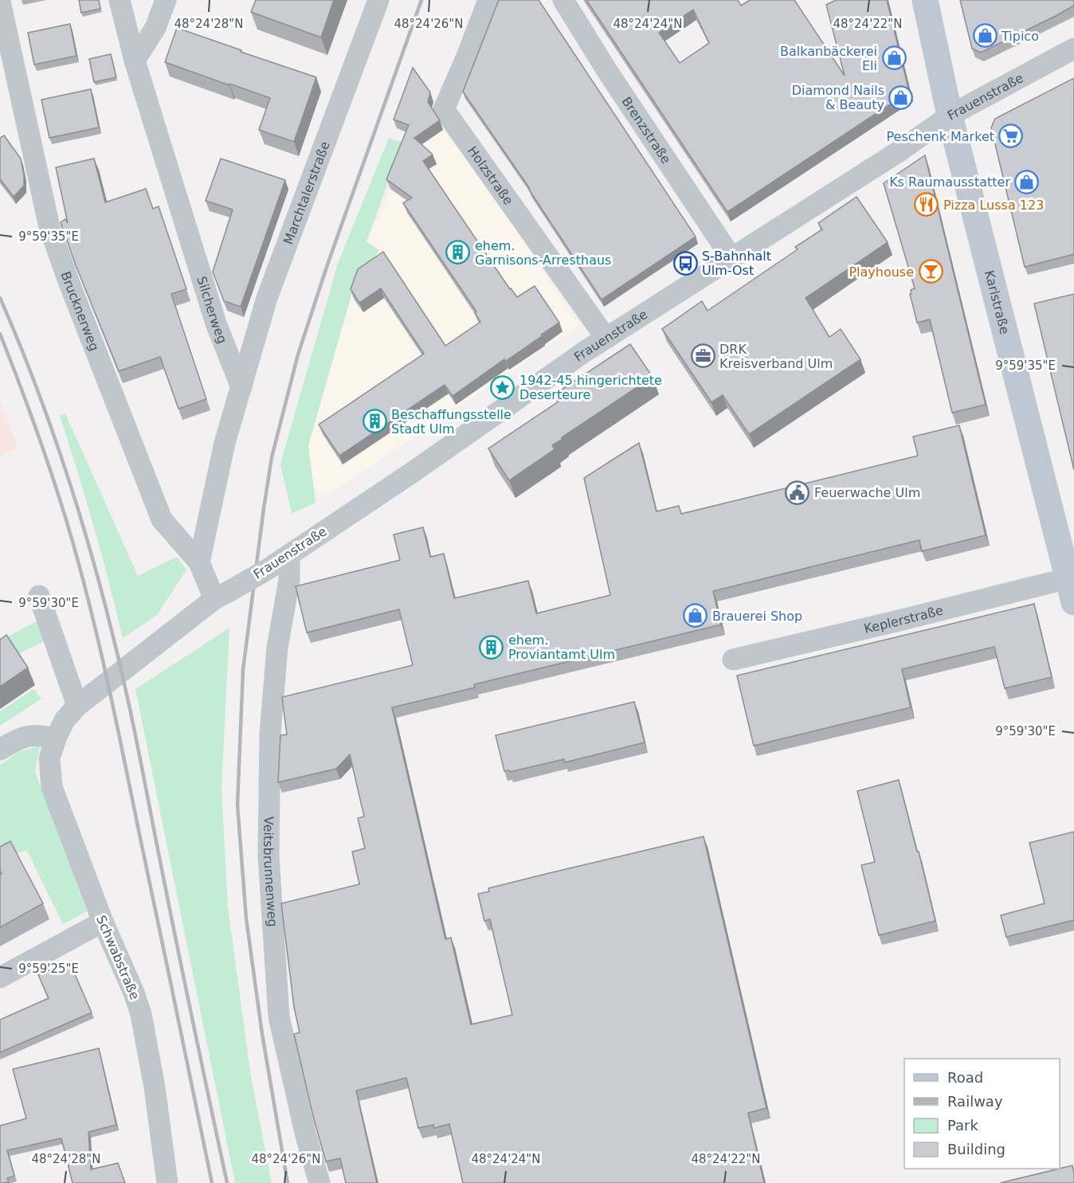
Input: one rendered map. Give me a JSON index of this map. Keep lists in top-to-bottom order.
{
  "streets": {
    "main road": ["Karlstraße"],
    "street": [
      "Frauenstraße",
      "Brenzstraße",
      "Holzstraße",
      "Marchtalerstraße",
      "Brucknerweg",
      "Silcherweg",
      "Keplerstraße",
      "Veitsbrunnenweg",
      "Schwabstraße"
    ]
  },
  "crossings": [
    ["Frauenstraße", "Brenzstraße"],
    ["Frauenstraße", "Holzstraße"],
    ["Frauenstraße", "Karlstraße"],
    ["Frauenstraße", "Brucknerweg"],
    ["Frauenstraße", "Veitsbrunnenweg"],
    ["Frauenstraße", "Schwabstraße"],
    ["Marchtalerstraße", "Silcherweg"],
    ["Karlstraße", "Keplerstraße"]
  ],
  "places": {
    "shop": [
      "Tipico",
      "Balkanbäckerei Eli",
      "Diamond Nails & Beauty",
      "Ks Raumausstatter",
      "Brauerei Shop"
    ],
    "supermarket": ["Peschenk Market"],
    "restaurant": ["Pizza Lussa 123"],
    "building": ["ehem. Garnisons-Arresthaus", "Beschaffungsstelle Stadt Ulm", "ehem. Proviantamt Ulm"],
    "bus stop": ["S-Bahnhalt Ulm-Ost"],
    "bar": ["Playhouse"],
    "office": ["DRK Kreisverband Ulm"],
    "place": ["1942-45 hingerichtete Deserteure"],
    "public building": ["Feuerwache Ulm"]
  },
  "legend": [
    "Road",
    "Railway",
    "Park",
    "Building"
  ],
  "coordinates": [
    "48°24'28\"N",
    "48°24'26\"N",
    "48°24'24\"N",
    "48°24'22\"N",
    "9°59'35\"E",
    "9°59'30\"E",
    "9°59'25\"E"
  ]
}
